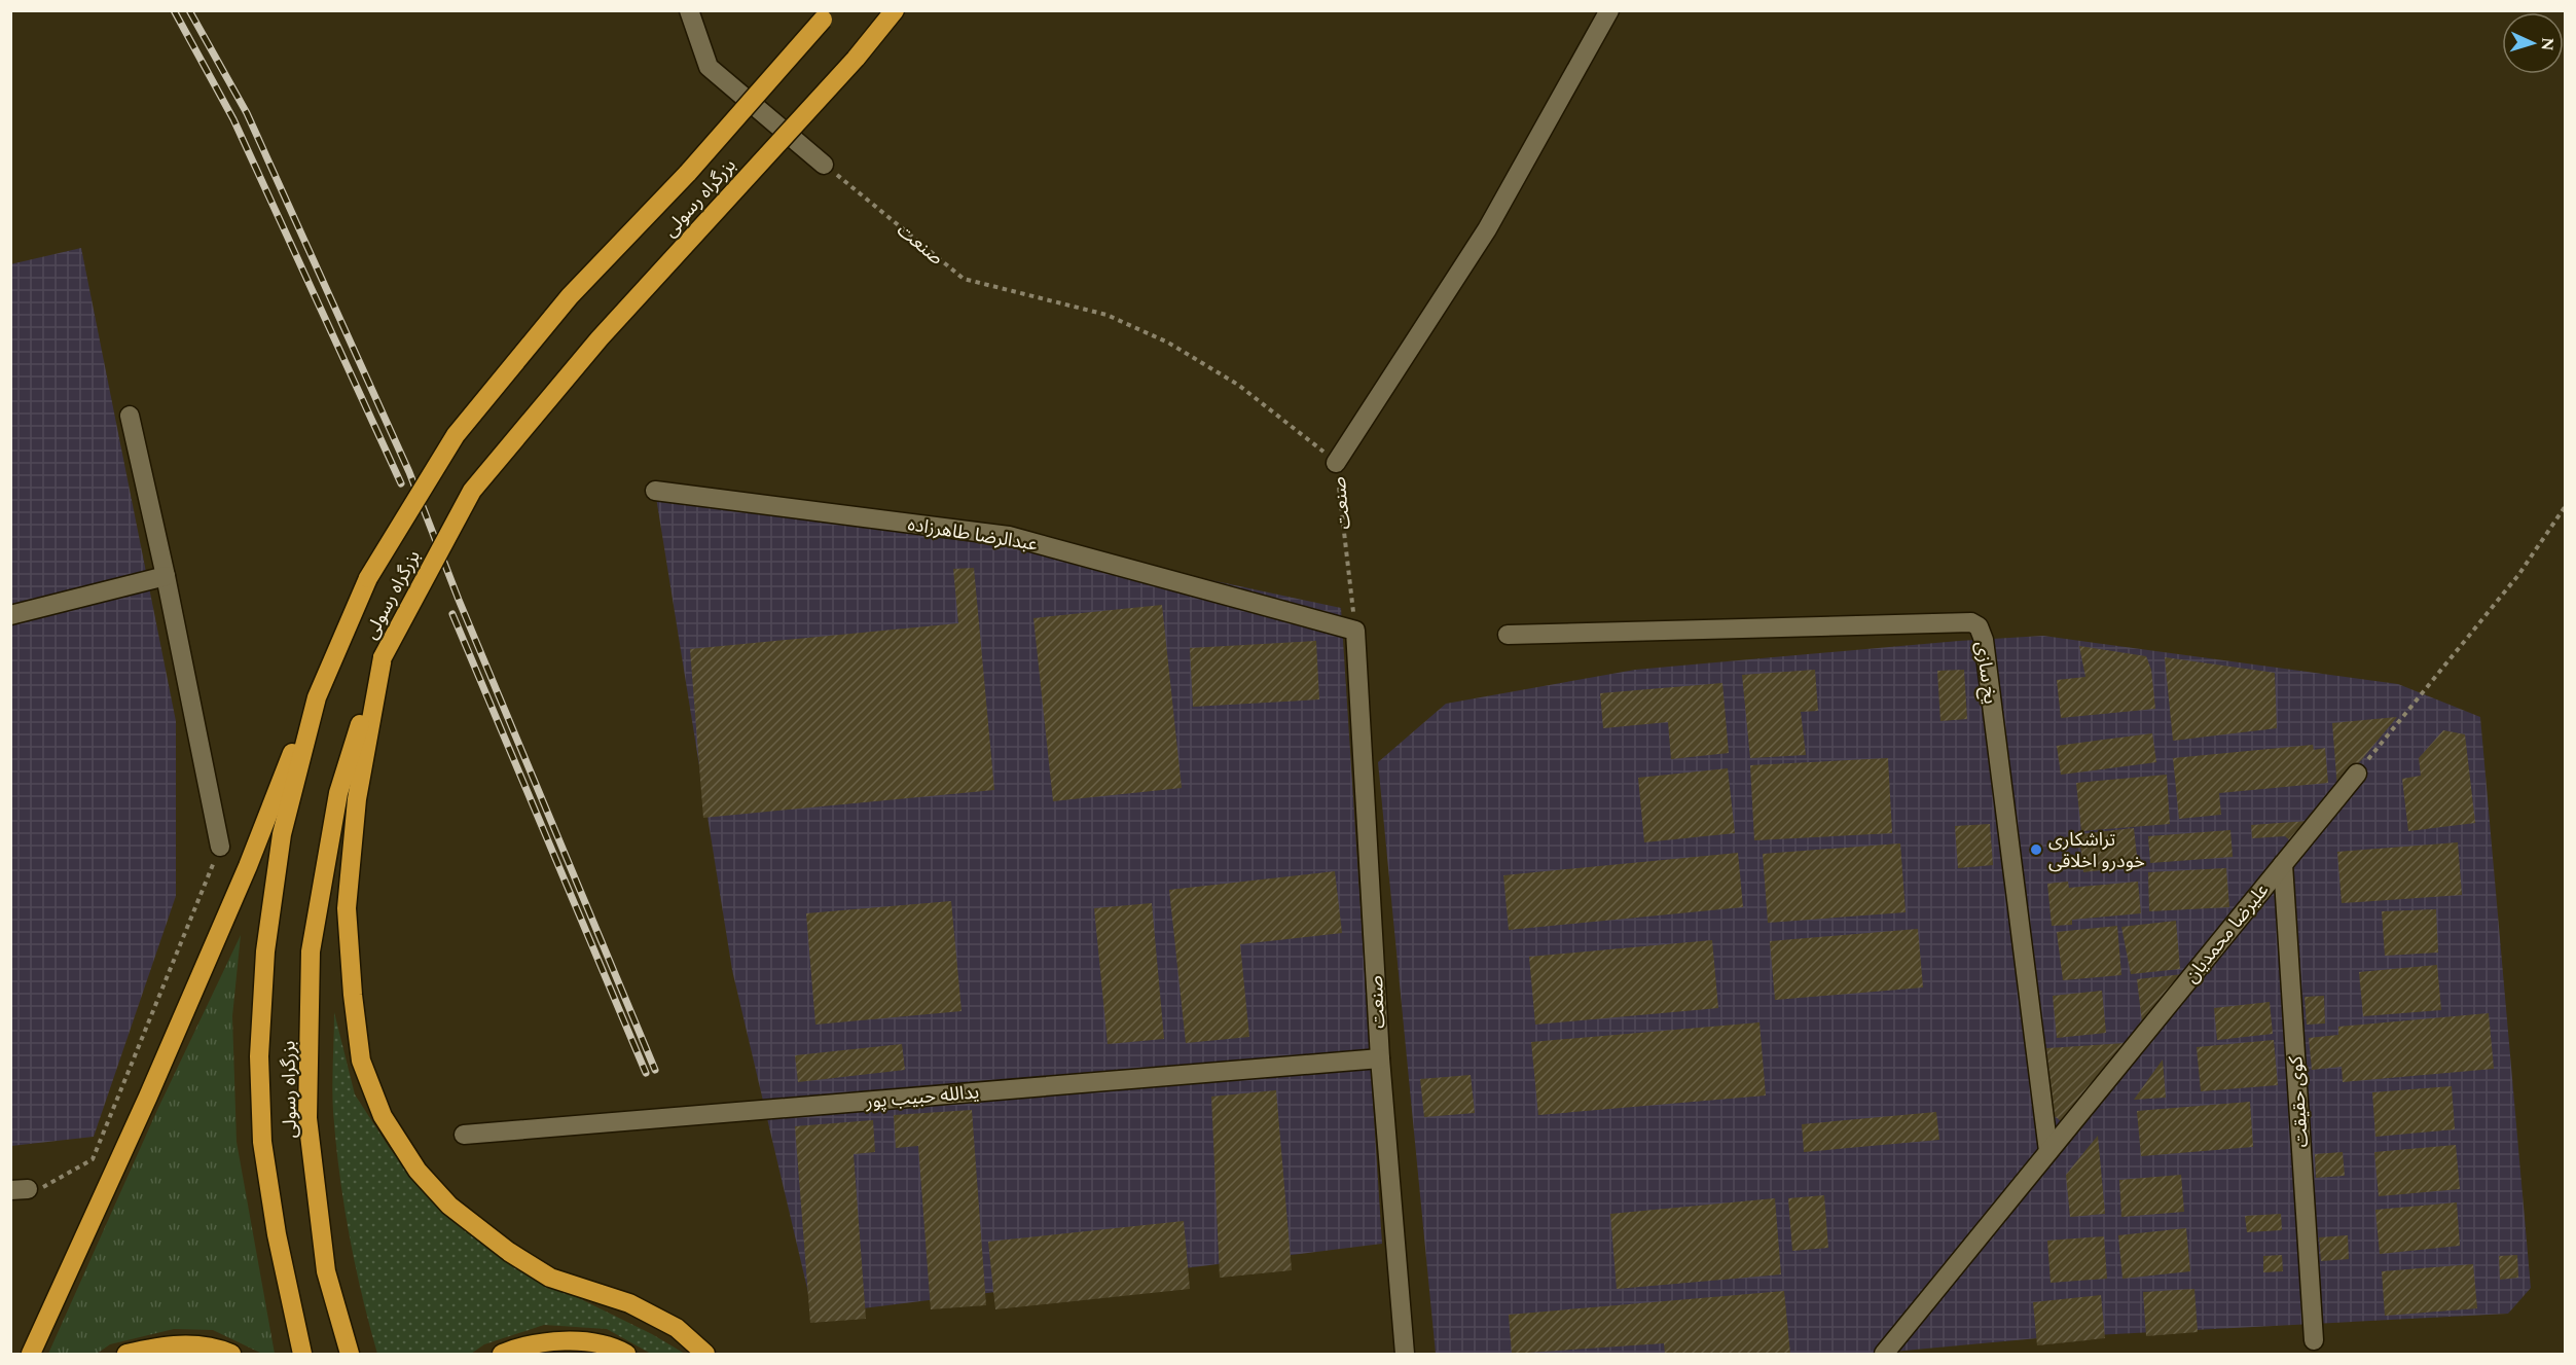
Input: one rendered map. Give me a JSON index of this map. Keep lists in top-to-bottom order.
{
  "streets": {
    "highway": ["بزرگراه رسولی"],
    "street": [
      "صنعت",
      "عبدالرضا طاهرزاده",
      "یخ سازی",
      "علیرضا محمدیان",
      "یدالله حبیب پور",
      "کوی حقیقت"
    ]
  },
  "crossings": [
    ["صنعت", "عبدالرضا طاهرزاده"],
    ["صنعت", "یدالله حبیب پور"],
    ["یخ سازی", "علیرضا محمدیان"],
    ["علیرضا محمدیان", "کوی حقیقت"]
  ],
  "places": ["تراشکاری خودرو اخلاقی"],
  "north": "right"
}
